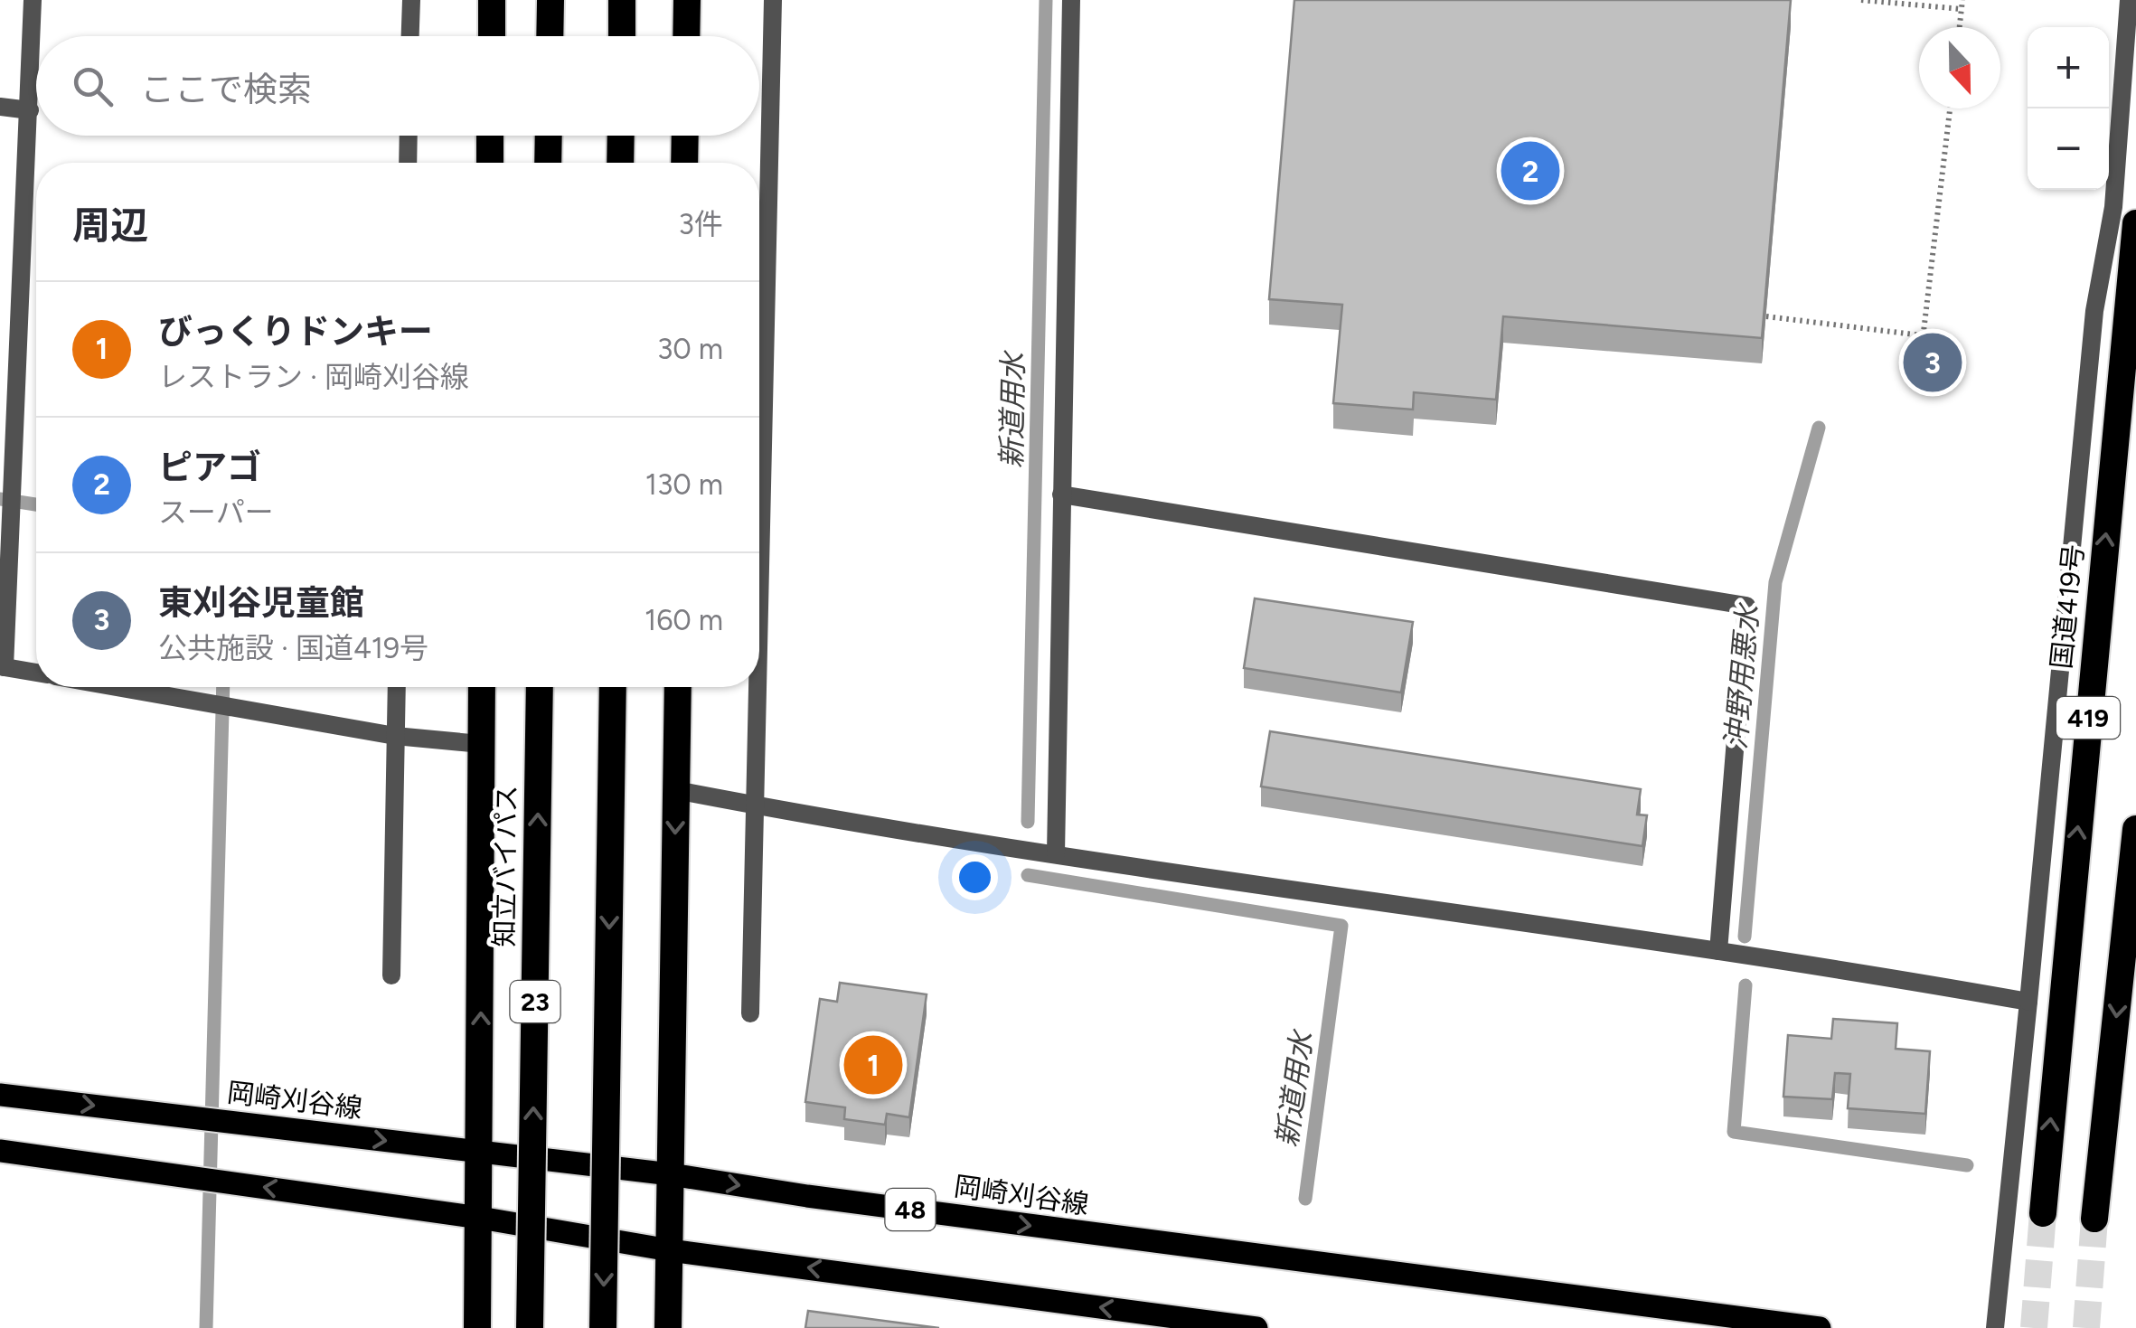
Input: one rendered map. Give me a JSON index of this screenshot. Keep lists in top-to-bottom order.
{
  "streets": {
    "highway": [
      "国道419号",
      "419",
      "知立バイパス",
      "23"
    ],
    "main road": ["岡崎刈谷線", "48"]
  },
  "water": ["新道用水", "沖野用悪水"],
  "north": "bottom",
  "page": {
    "map_buttons": ["+", "−"],
    "search": "ここで検索",
    "pins": ["2", "3", "1"],
    "heading": ["周辺", "3件"],
    "list": [
      {
        "mark": "1",
        "name": "びっくりドンキー",
        "note": "レストラン · 岡崎刈谷線",
        "value": "30 m"
      },
      {
        "mark": "2",
        "name": "ピアゴ",
        "note": "スーパー",
        "value": "130 m"
      },
      {
        "mark": "3",
        "name": "東刈谷児童館",
        "note": "公共施設 · 国道419号",
        "value": "160 m"
      }
    ]
  }
}
